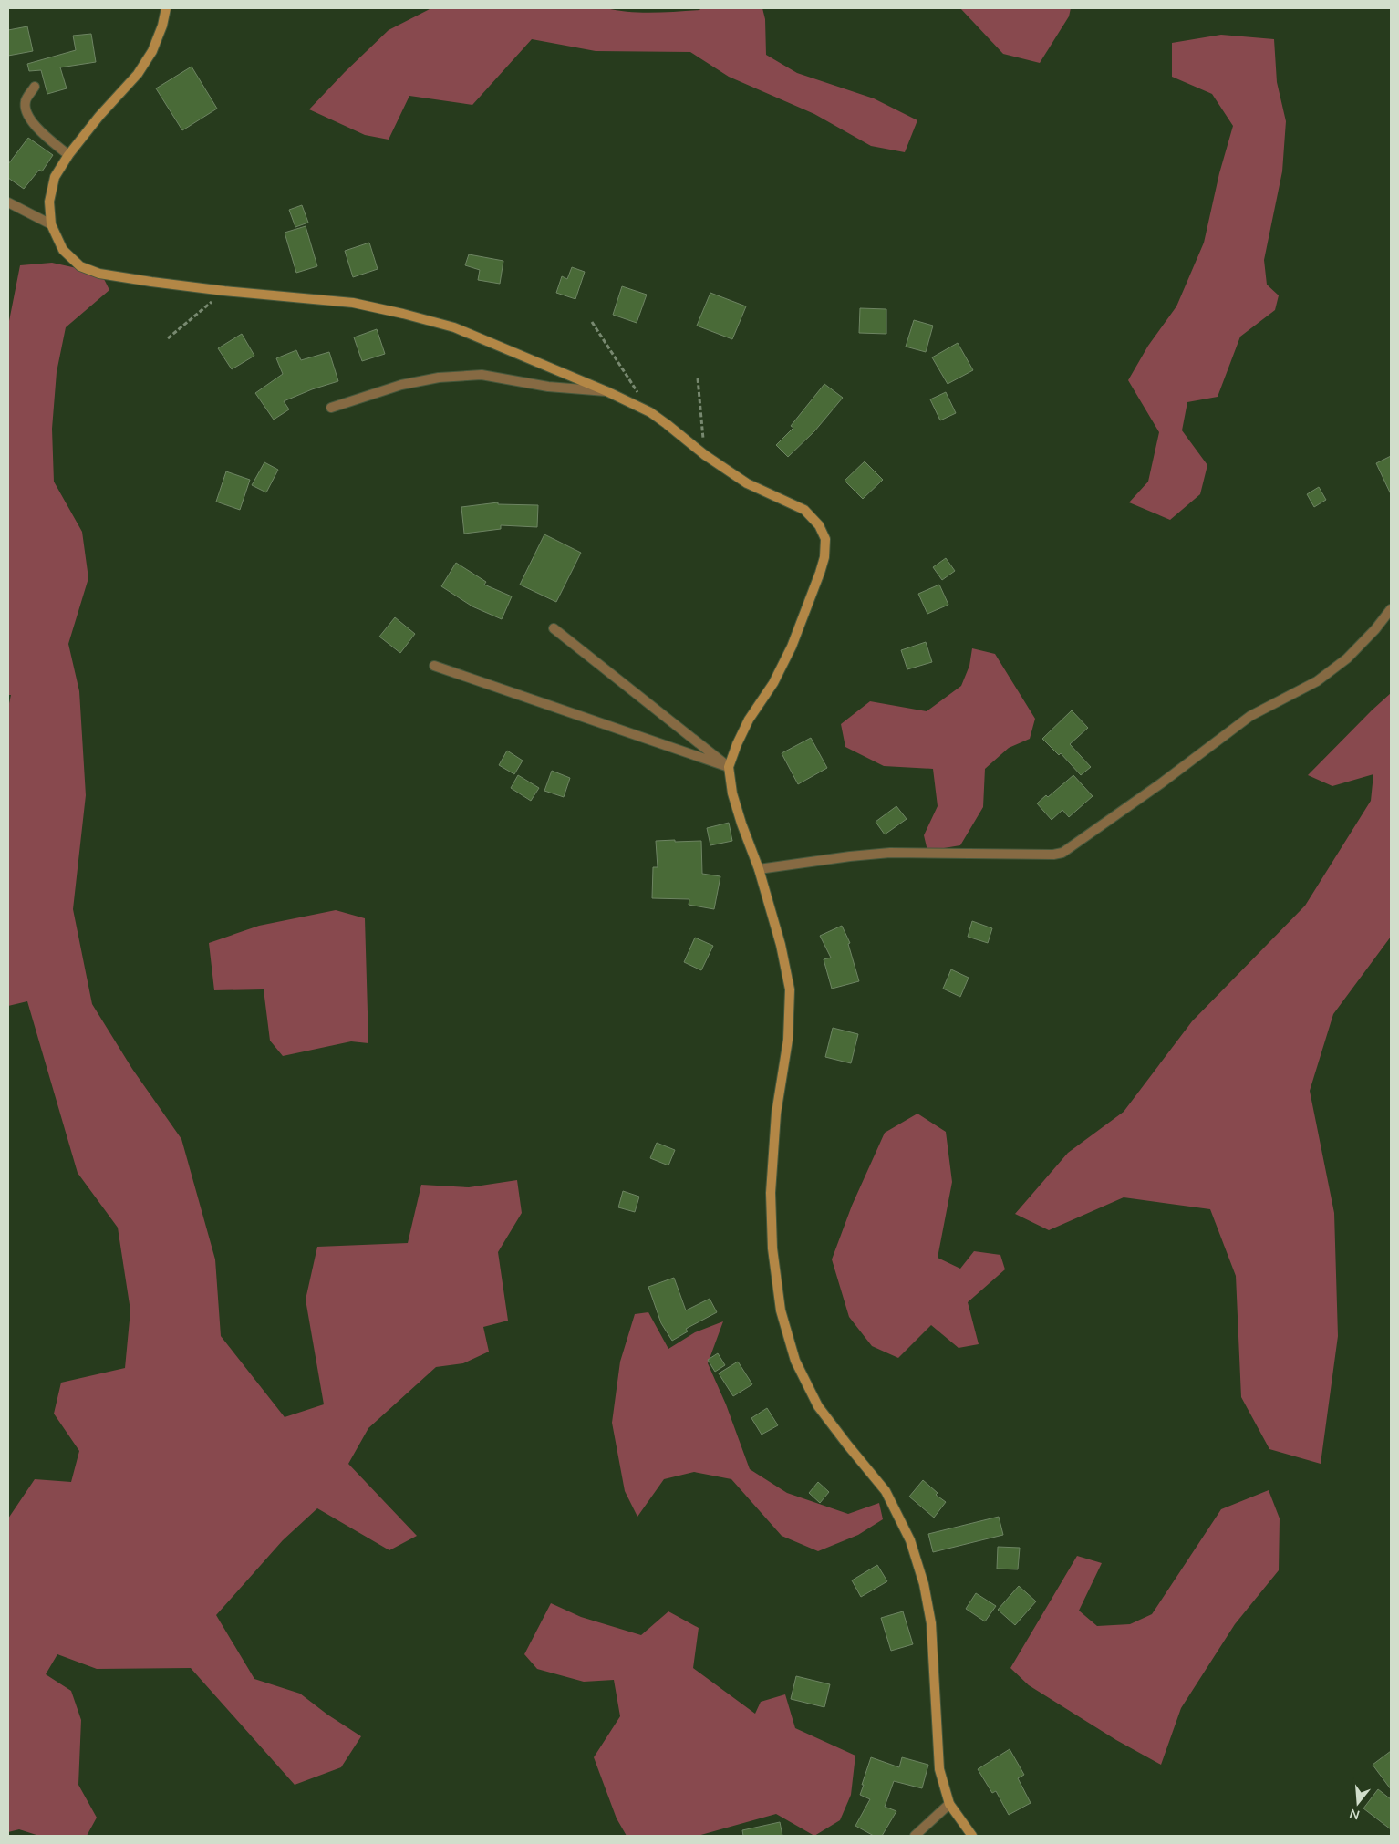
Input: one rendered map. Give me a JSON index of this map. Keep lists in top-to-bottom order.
{
  "north": "bottom"
}
